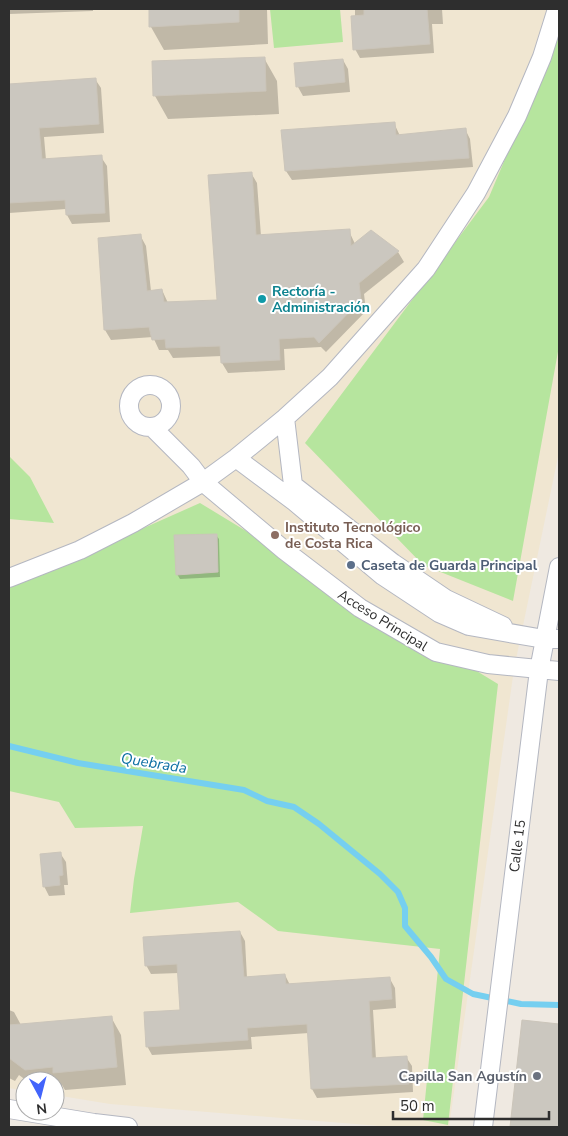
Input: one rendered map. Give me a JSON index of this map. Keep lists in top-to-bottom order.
{
  "streets": {
    "street": ["Acceso Principal", "Calle 15"]
  },
  "crossings": [
    ["Acceso Principal", "Calle 15"]
  ],
  "water": ["Quebrada"],
  "places": [
    "Rectoría - Administración",
    "Instituto Tecnológico de Costa Rica",
    "Caseta de Guarda Principal",
    "Capilla San Agustín"
  ],
  "scale_bar": "50 m",
  "north": "bottom"
}
